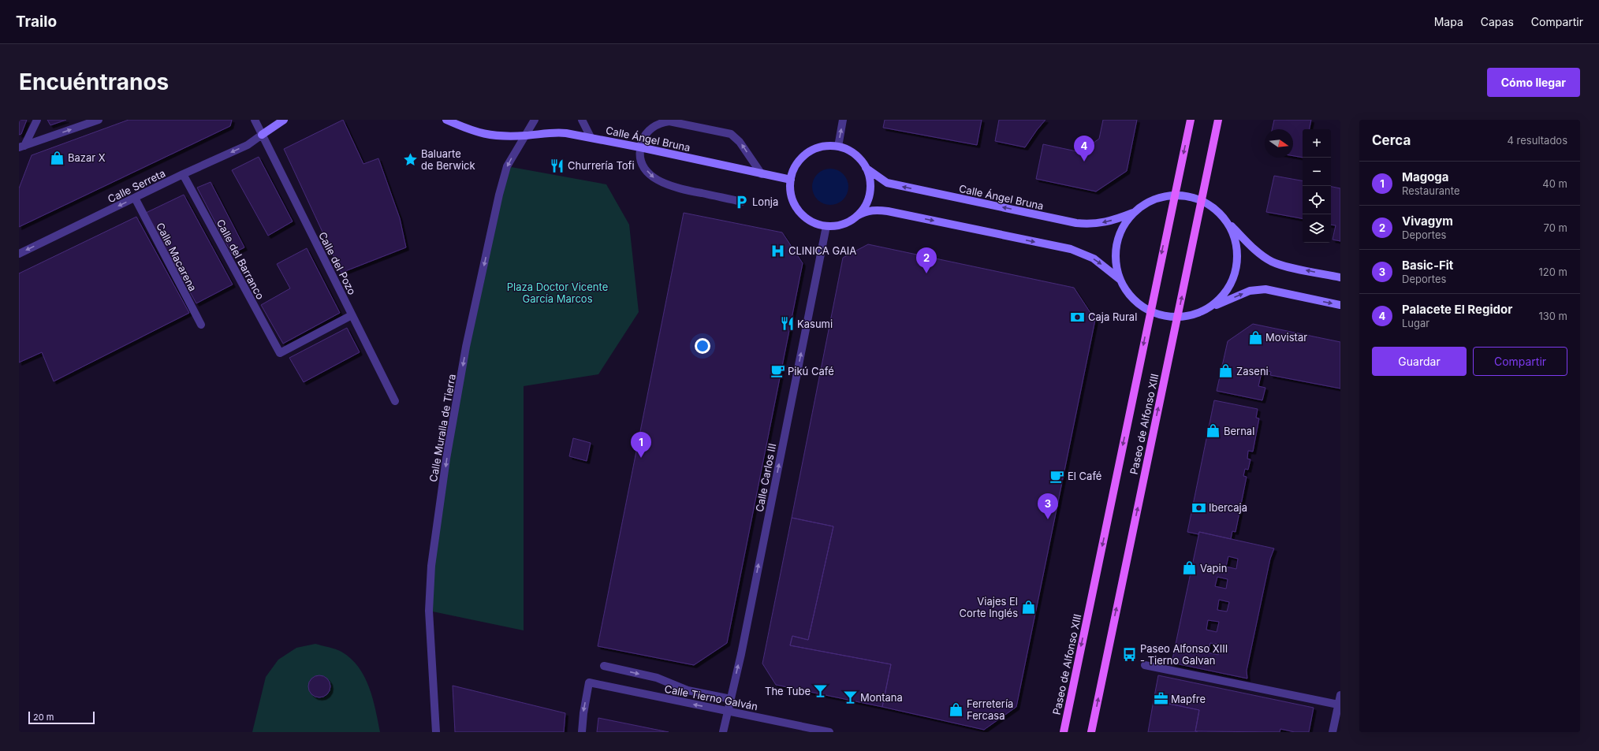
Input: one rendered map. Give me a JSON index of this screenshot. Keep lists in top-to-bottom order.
{
  "streets": {
    "main road": ["Paseo de Alfonso XIII"],
    "street": [
      "Calle Ángel Bruna",
      "Calle Serreta",
      "Calle Macarena",
      "Calle del Barranco",
      "Calle del Pozo",
      "Calle Muralla de Tierra",
      "Calle Carlos III",
      "Calle Tierno Galván"
    ]
  },
  "crossings": [
    ["Calle Ángel Bruna", "Calle Muralla de Tierra"],
    ["Calle Ángel Bruna", "Calle Carlos III"],
    ["Calle Serreta", "Calle Macarena"],
    ["Calle Serreta", "Calle del Barranco"],
    ["Calle Serreta", "Calle del Pozo"],
    ["Calle del Barranco", "Calle del Pozo"],
    ["Calle Carlos III", "Calle Tierno Galván"]
  ],
  "one_way": ["Calle Serreta", "Calle Muralla de Tierra", "Calle Carlos III"],
  "parks": ["Plaza Doctor Vicente García Marcos"],
  "places": {
    "shop": [
      "Bazar X",
      "Movistar",
      "Zaseni",
      "Bernal",
      "Vapin",
      "Viajes El Corte Inglés",
      "Ferretería Fercasa"
    ],
    "place": ["Baluarte de Berwick"],
    "restaurant": ["Churrería Tofi", "Kasumi"],
    "parking": ["Lonja"],
    "hospital": ["CLINICA GAIA"],
    "bank": ["Caja Rural", "Ibercaja"],
    "cafe": ["Pikú Café", "El Café"],
    "bus stop": ["Paseo Alfonso XIII - Tierno Galvan"],
    "bar": ["The Tube", "Montana"],
    "office": ["Mapfre"]
  },
  "scale_bar": "20 m",
  "north": "right",
  "page": {
    "header": "Trailo",
    "nav": ["Mapa", "Capas", "Compartir"],
    "buttons": [
      "Cómo llegar",
      ["Guardar", "Compartir"]
    ],
    "title": "Encuéntranos",
    "heading": ["Cerca", "4 resultados"],
    "map_buttons": ["+", "−"],
    "pins": [
      "4",
      "2",
      "1",
      "3"
    ],
    "list": [
      {
        "mark": "1",
        "name": "Magoga",
        "note": "Restaurante",
        "value": "40 m"
      },
      {
        "mark": "2",
        "name": "Vivagym",
        "note": "Deportes",
        "value": "70 m"
      },
      {
        "mark": "3",
        "name": "Basic-Fit",
        "note": "Deportes",
        "value": "120 m"
      },
      {
        "mark": "4",
        "name": "Palacete El Regidor",
        "note": "Lugar",
        "value": "130 m"
      }
    ],
    "scale": "20 m"
  }
}
